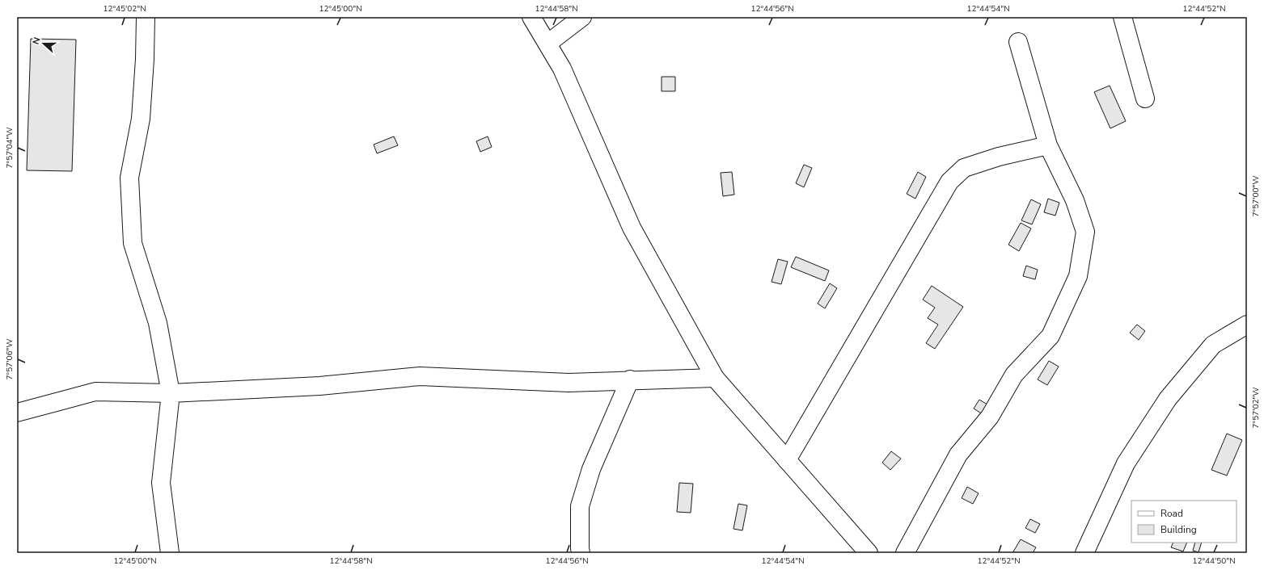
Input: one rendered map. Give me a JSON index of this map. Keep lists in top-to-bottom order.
{
  "legend": ["Road", "Building"],
  "north": "left",
  "coordinates": [
    "12°45'02\"N",
    "12°45'00\"N",
    "12°44'58\"N",
    "12°44'56\"N",
    "12°44'54\"N",
    "12°44'52\"N",
    "7°57'04\"W",
    "7°57'00\"W",
    "7°57'06\"W",
    "7°57'02\"W",
    "12°44'50\"N"
  ]
}
